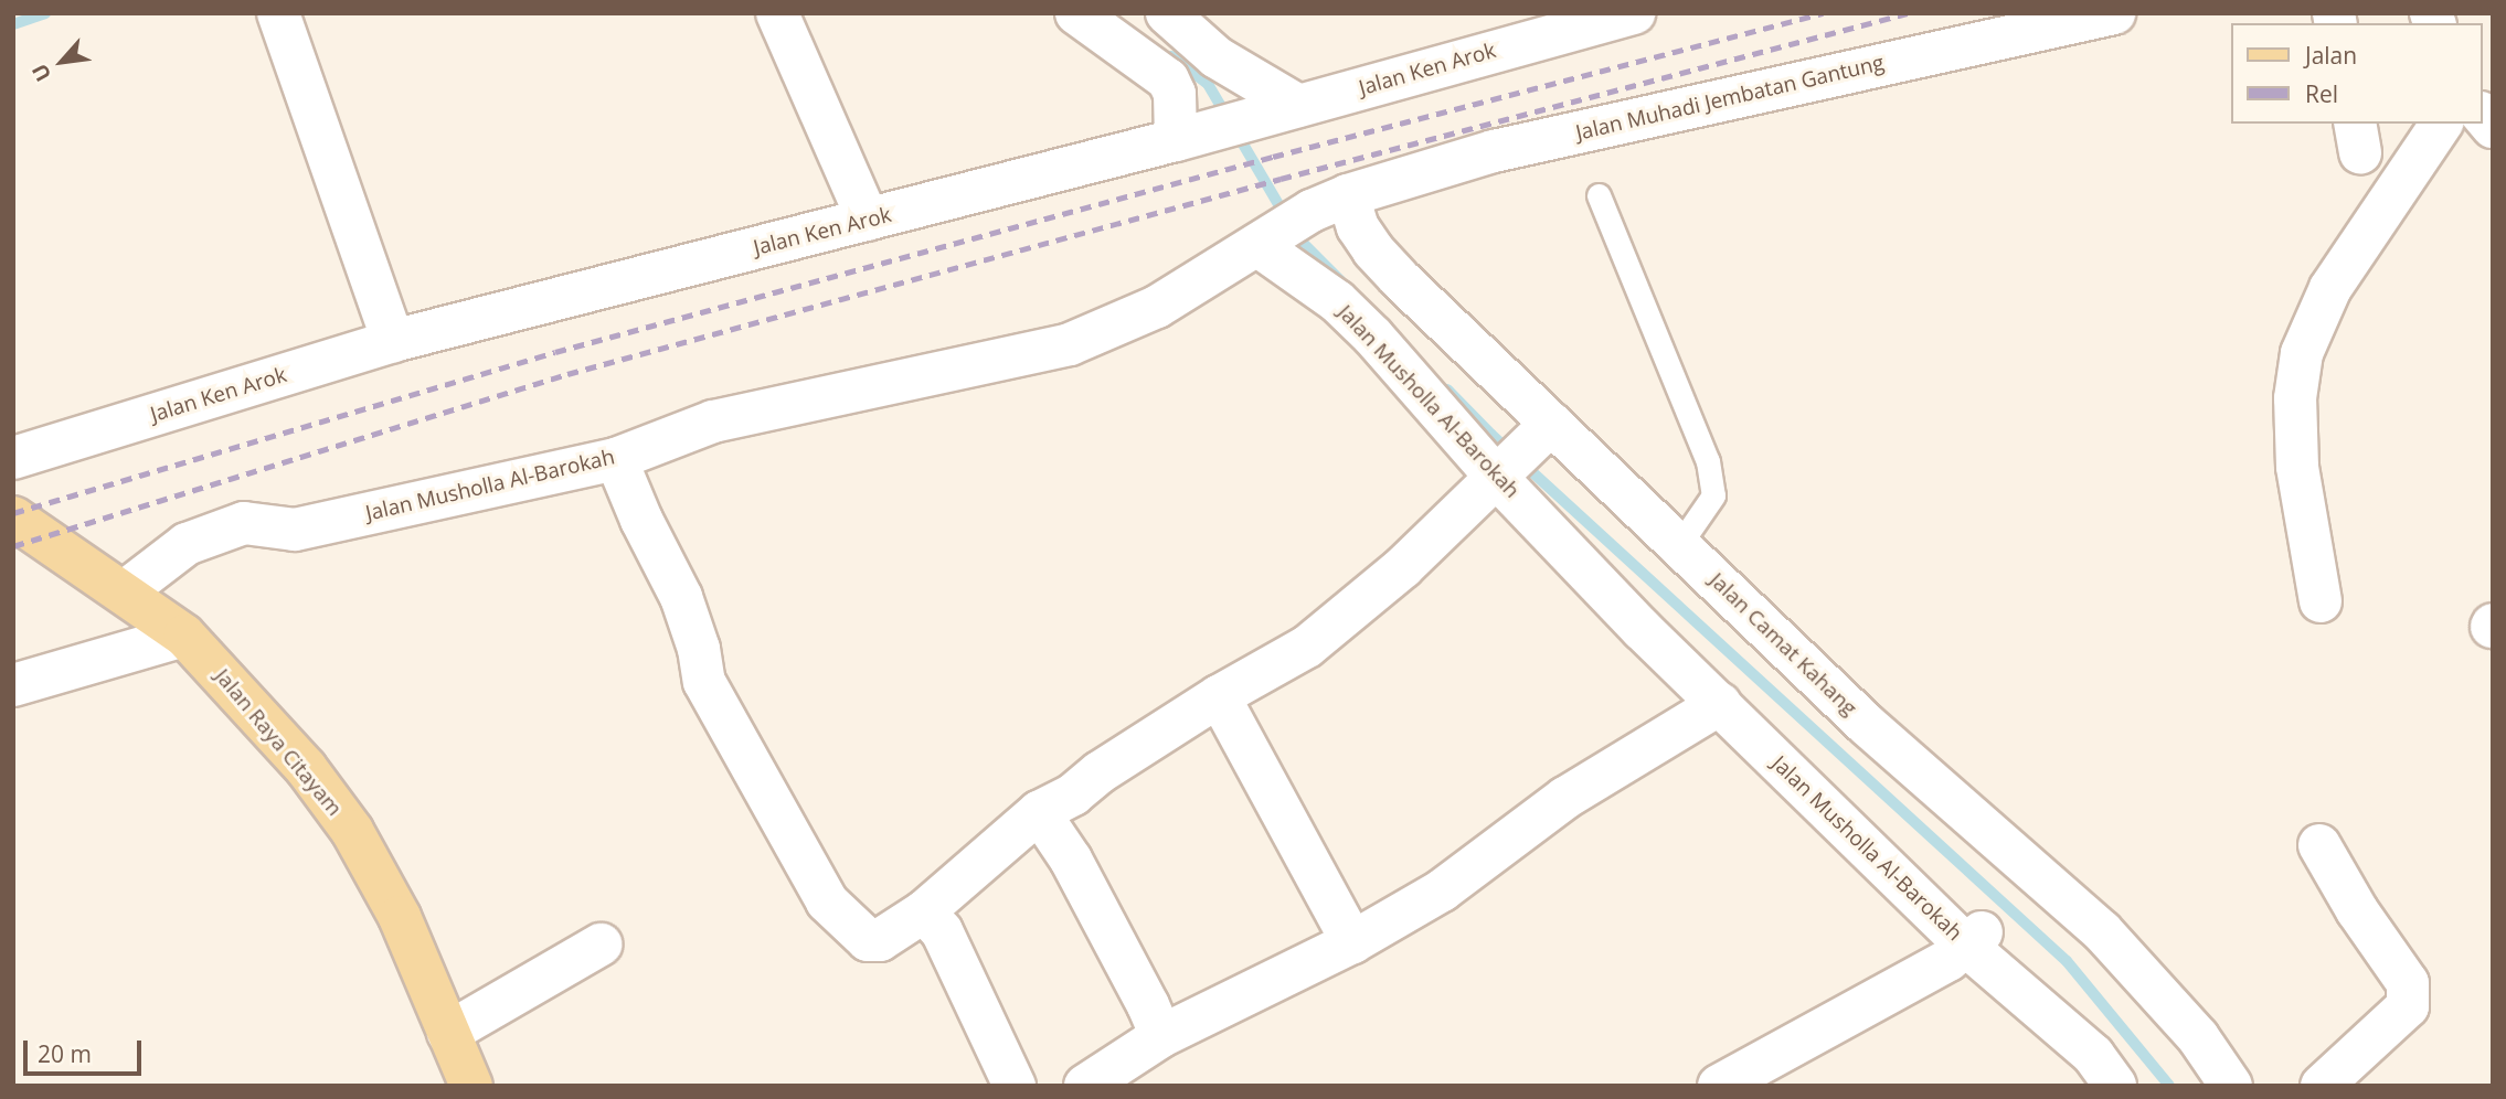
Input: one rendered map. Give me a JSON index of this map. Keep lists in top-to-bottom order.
{
  "streets": {
    "main road": ["Jalan Raya Citayam"],
    "street": [
      "Jalan Ken Arok",
      "Jalan Muhadi Jembatan Gantung",
      "Jalan Musholla Al-Barokah",
      "Jalan Camat Kahang"
    ]
  },
  "crossings": [
    ["Jalan Muhadi Jembatan Gantung", "Jalan Musholla Al-Barokah"],
    ["Jalan Muhadi Jembatan Gantung", "Jalan Camat Kahang"],
    ["Jalan Musholla Al-Barokah", "Jalan Raya Citayam"]
  ],
  "legend": ["Jalan", "Rel"],
  "scale_bar": "20 m",
  "north": "bottom left"
}
